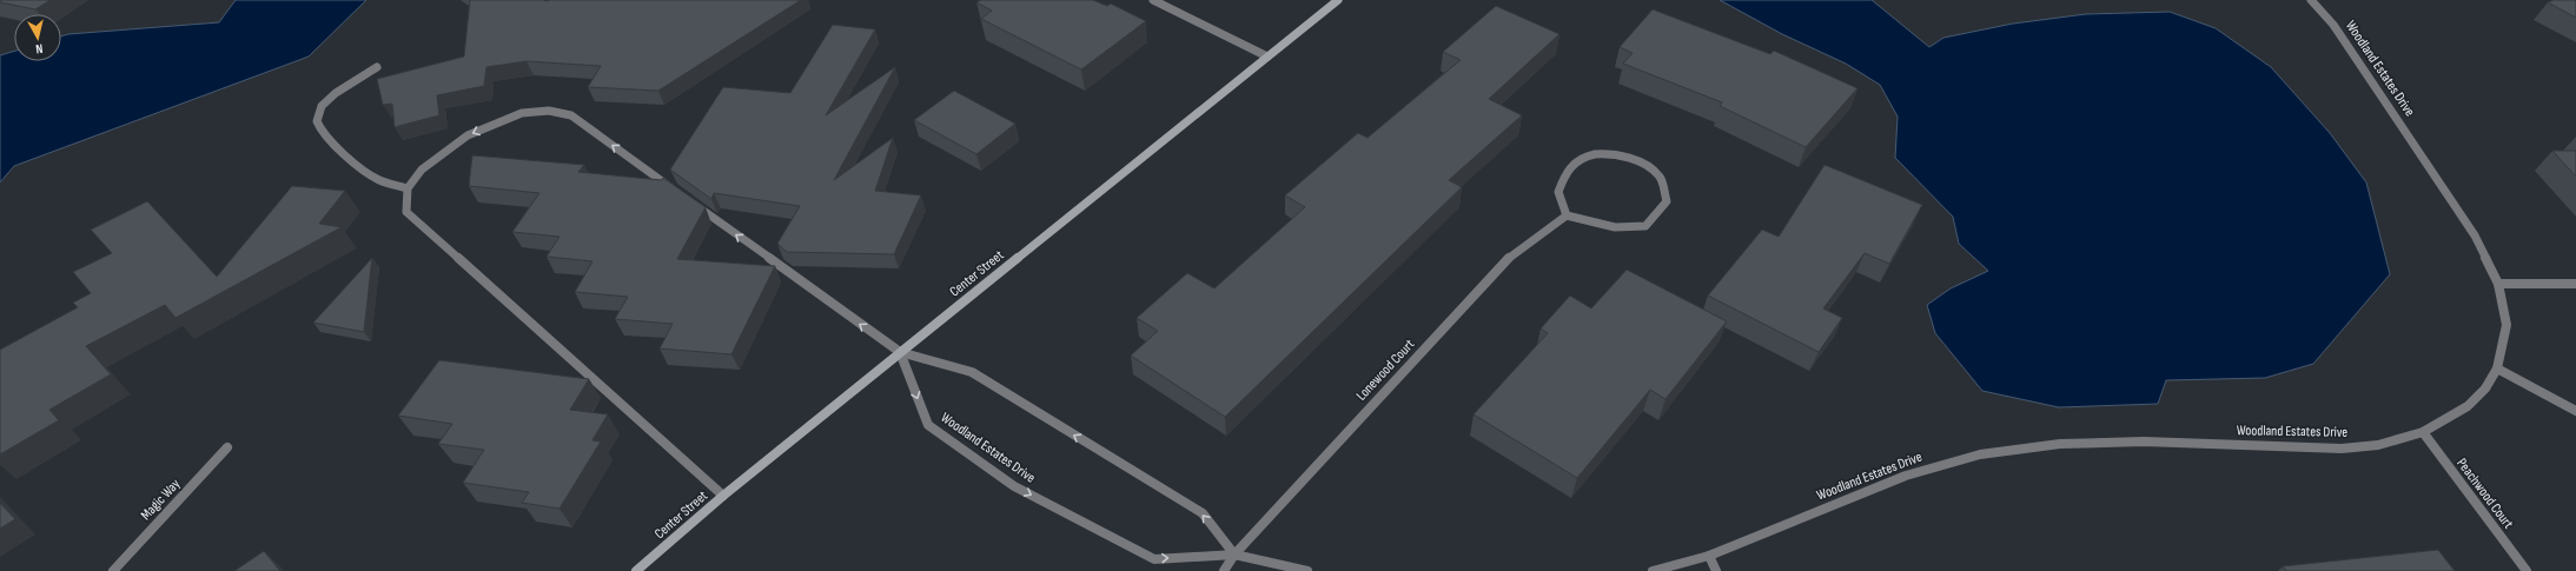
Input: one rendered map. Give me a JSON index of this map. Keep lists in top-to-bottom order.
{
  "streets": {
    "street": [
      "Woodland Estates Drive",
      "Center Street",
      "Lonewood Court",
      "Peachwood Court",
      "Magic Way"
    ]
  },
  "crossings": [
    ["Woodland Estates Drive", "Center Street"],
    ["Woodland Estates Drive", "Lonewood Court"],
    ["Woodland Estates Drive", "Peachwood Court"]
  ],
  "north": "bottom"
}
